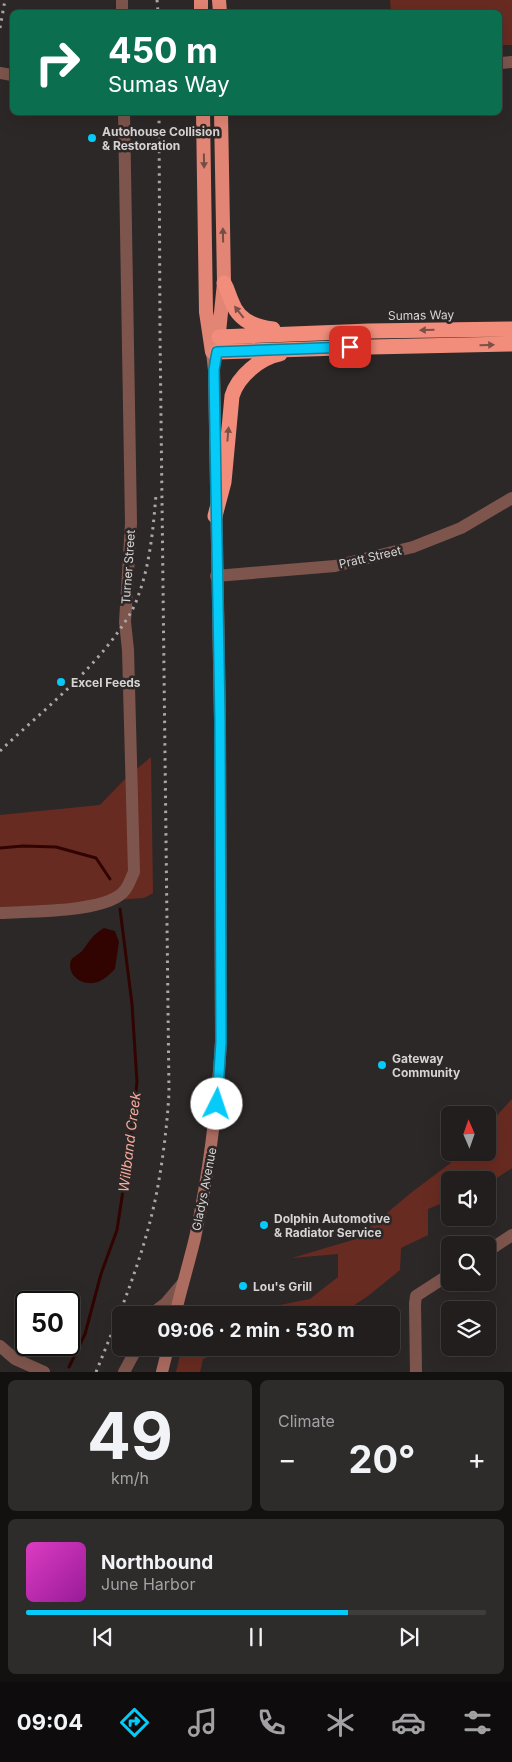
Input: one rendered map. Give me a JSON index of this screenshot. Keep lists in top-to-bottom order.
{
  "streets": {
    "highway": ["Sumas Way"],
    "main road": ["Gladys Avenue"],
    "street": ["Pratt Street", "Turner Street"]
  },
  "crossings": [
    ["Sumas Way", "Gladys Avenue"],
    ["Pratt Street", "Gladys Avenue"]
  ],
  "water": ["Willband Creek"],
  "places": [
    "Autohouse Collision & Restoration",
    "Excel Feeds",
    "Gateway Community",
    "Dolphin Automotive & Radiator Service",
    "Lou's Grill"
  ],
  "north": "top",
  "page": {
    "turn": ["450 m", "Sumas Way"],
    "limit": "50",
    "trip": "09:06 · 2 min · 530 m",
    "tile": [
      ["49", "km/h"],
      "Climate"
    ],
    "heat": ["−", "20°", "+"],
    "song": ["Northbound", "June Harbor"],
    "tabs": "09:04"
  }
}
